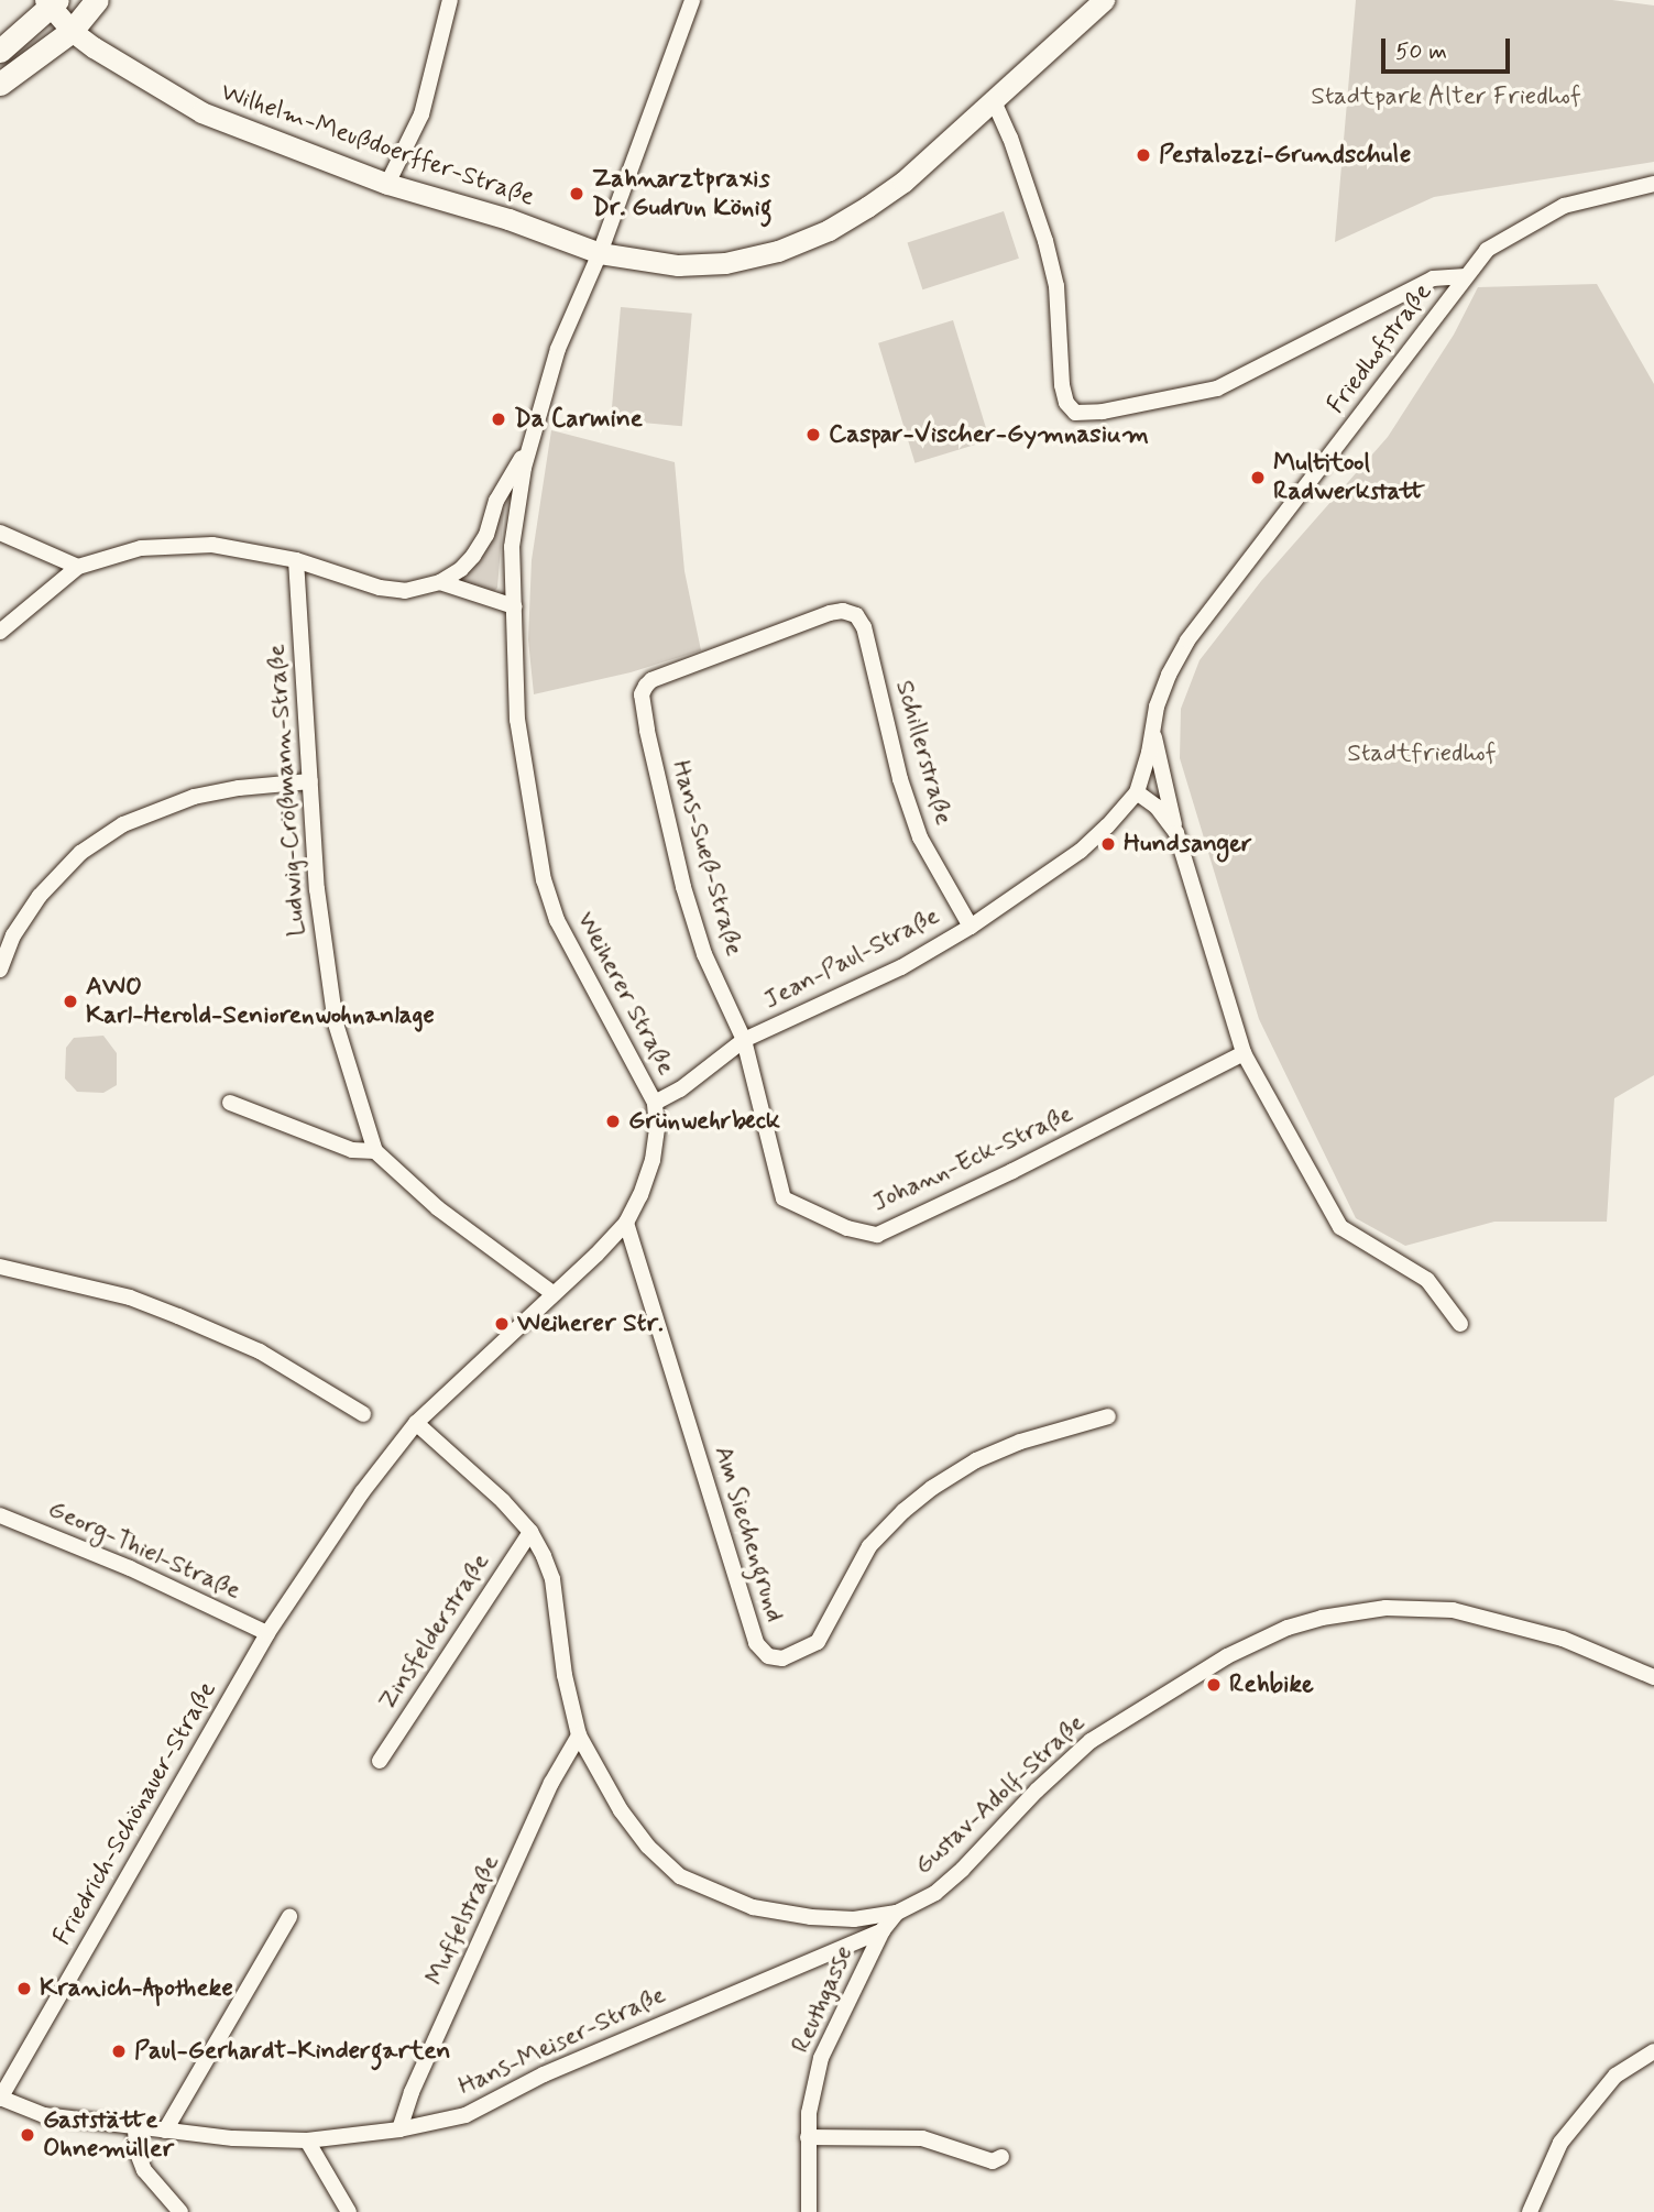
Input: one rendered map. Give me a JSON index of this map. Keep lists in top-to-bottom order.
{
  "streets": {
    "street": [
      "Wilhelm-Meußdoerffer-Straße",
      "Friedhofstraße",
      "Schillerstraße",
      "Ludwig-Crößmann-Straße",
      "Hans-Sueß-Straße",
      "Jean-Paul-Straße",
      "Weiherer Straße",
      "Johann-Eck-Straße",
      "Am Siechengrund",
      "Georg-Thiel-Straße",
      "Zinsfelderstraße",
      "Gustav-Adolf-Straße",
      "Friedrich-Schönauer-Straße",
      "Muffelstraße",
      "Reuthgasse",
      "Hans-Meiser-Straße"
    ]
  },
  "crossings": [
    ["Wilhelm-Meußdoerffer-Straße", "Weiherer Straße"],
    ["Friedhofstraße", "Jean-Paul-Straße"],
    ["Schillerstraße", "Hans-Sueß-Straße"],
    ["Schillerstraße", "Jean-Paul-Straße"],
    ["Hans-Sueß-Straße", "Jean-Paul-Straße"],
    ["Hans-Sueß-Straße", "Johann-Eck-Straße"],
    ["Jean-Paul-Straße", "Weiherer Straße"],
    ["Jean-Paul-Straße", "Johann-Eck-Straße"],
    ["Weiherer Straße", "Am Siechengrund"],
    ["Weiherer Straße", "Georg-Thiel-Straße"],
    ["Weiherer Straße", "Friedrich-Schönauer-Straße"],
    ["Georg-Thiel-Straße", "Friedrich-Schönauer-Straße"],
    ["Gustav-Adolf-Straße", "Hans-Meiser-Straße"],
    ["Friedrich-Schönauer-Straße", "Hans-Meiser-Straße"],
    ["Muffelstraße", "Hans-Meiser-Straße"],
    ["Reuthgasse", "Hans-Meiser-Straße"]
  ],
  "parks": ["Stadtpark Alter Friedhof", "Stadtfriedhof"],
  "places": [
    "Pestalozzi-Grundschule",
    "Zahnarztpraxis Dr. Gudrun König",
    "Da Carmine",
    "Caspar-Vischer-Gymnasium",
    "Multitool Radwerkstatt",
    "Hundsanger",
    "AWO Karl-Herold-Seniorenwohnanlage",
    "Grünwehrbeck",
    "Weiherer Str.",
    "Rehbike",
    "Kranich-Apotheke",
    "Paul-Gerhardt-Kindergarten",
    "Gaststätte Ohnemüller"
  ],
  "scale_bar": "50 m"
}
